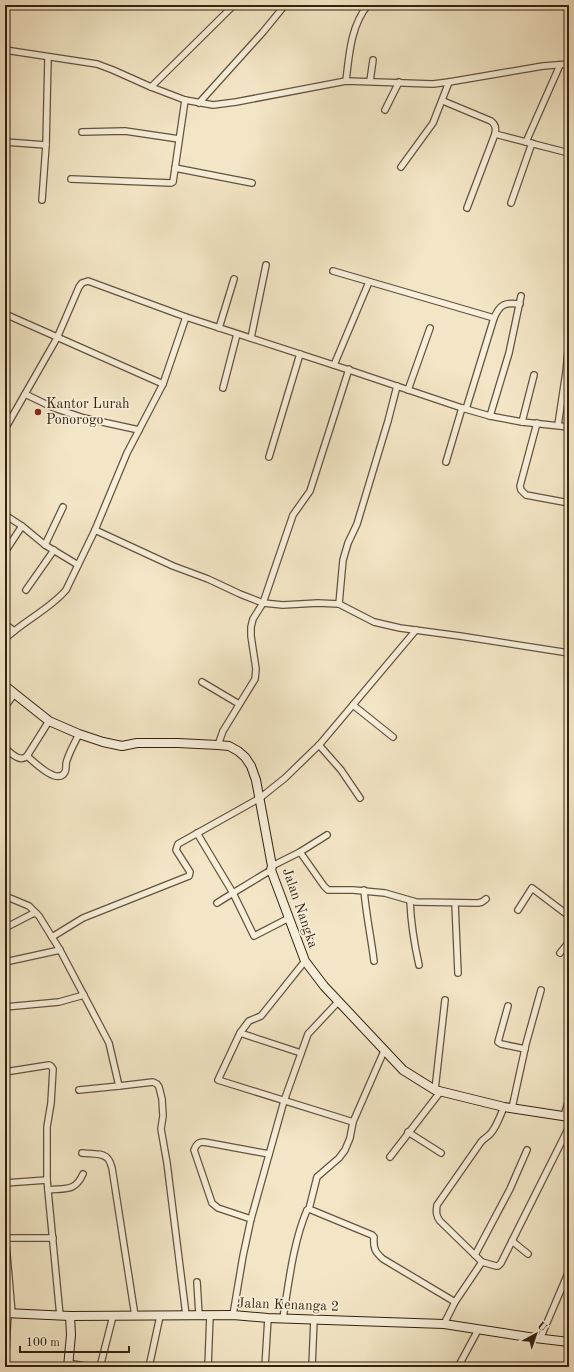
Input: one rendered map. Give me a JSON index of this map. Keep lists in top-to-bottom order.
{
  "streets": {
    "street": ["Jalan Nangka", "Jalan Kenanga 2"]
  },
  "places": ["Kantor Lurah Ponorogo"],
  "scale_bar": "100 m",
  "north": "top right"
}
